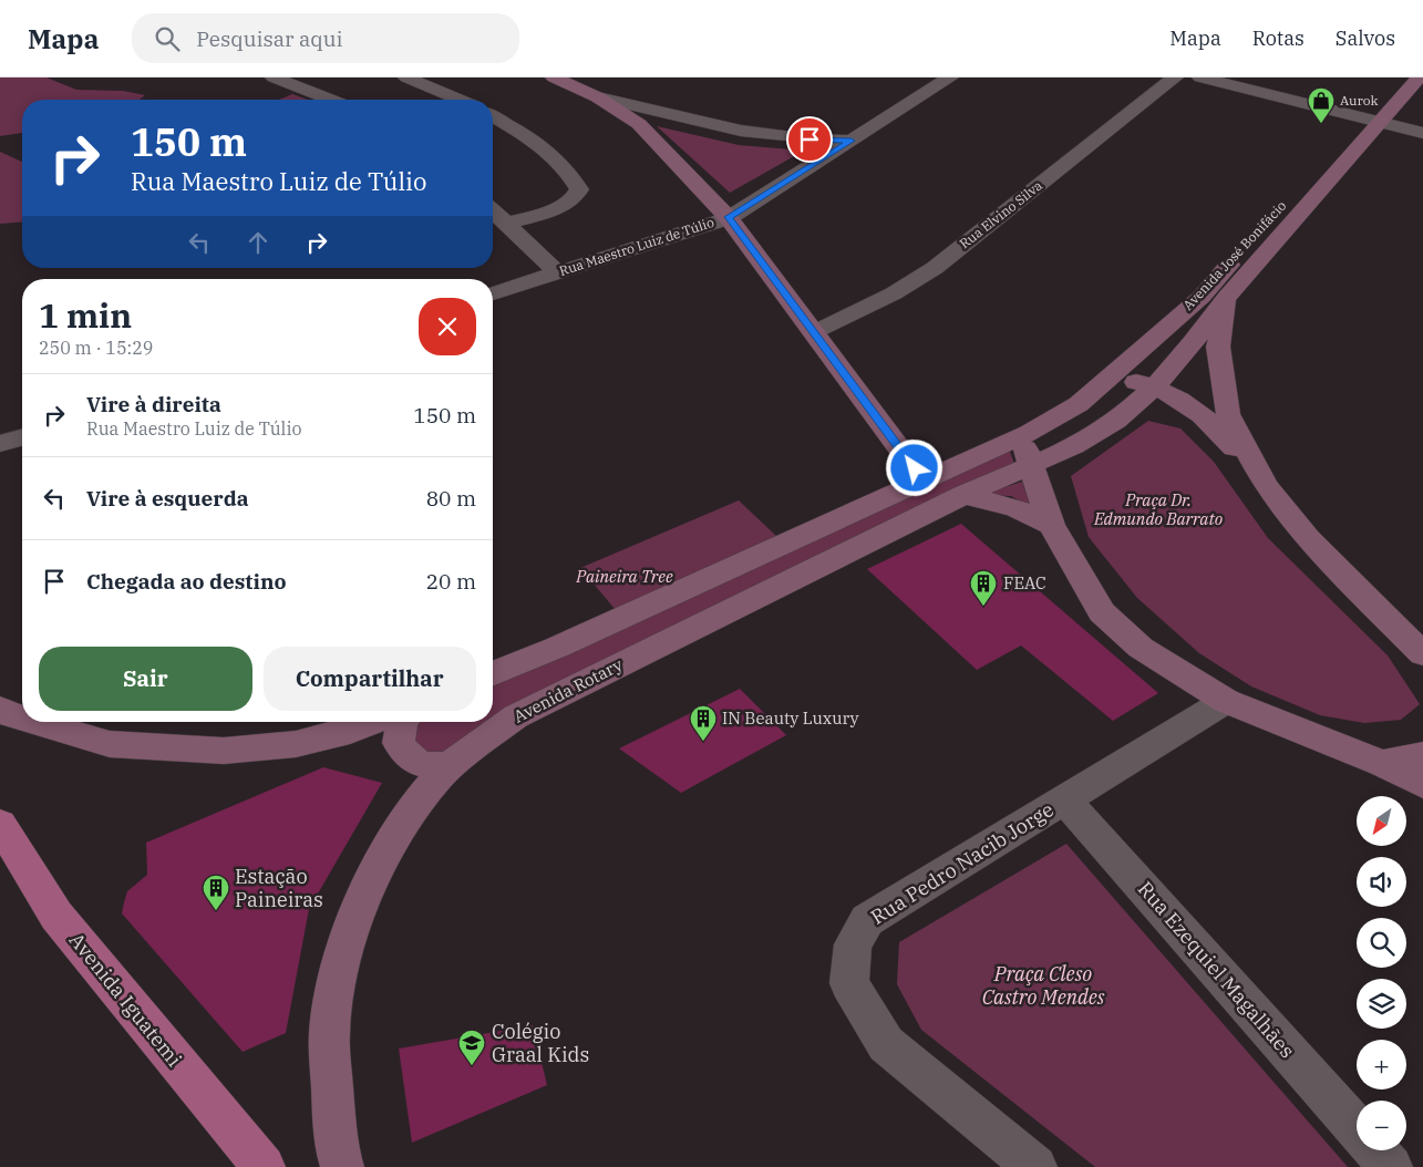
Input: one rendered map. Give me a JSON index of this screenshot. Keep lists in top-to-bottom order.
{
  "streets": {
    "main road": ["Avenida José Bonifácio", "Avenida Rotary", "Avenida Iguatemi"],
    "street": [
      "Rua Elvino Silva",
      "Rua Maestro Luiz de Túlio",
      "Rua Pedro Nacib Jorge",
      "Rua Ezequiel Magalhães"
    ]
  },
  "crossings": [
    ["Avenida José Bonifácio", "Avenida Rotary"],
    ["Rua Pedro Nacib Jorge", "Rua Ezequiel Magalhães"]
  ],
  "parks": ["Praça Dr. Edmundo Barrato", "Paineira Tree", "Praça Cleso Castro Mendes"],
  "places": {
    "shop": ["Aurok"],
    "building": ["FEAC", "IN Beauty Luxury", "Estação Paineiras"],
    "school or university": ["Colégio Graal Kids"]
  },
  "north": "bottom left",
  "page": {
    "header": "Mapa",
    "search": "Pesquisar aqui",
    "nav": ["Mapa", "Rotas", "Salvos"],
    "turn": ["150 m", "Rua Maestro Luiz de Túlio"],
    "heading": ["1 min", "250 m · 15:29"],
    "list": [
      {
        "name": "Vire à direita",
        "note": "Rua Maestro Luiz de Túlio",
        "value": "150 m"
      },
      {
        "name": "Vire à esquerda",
        "value": "80 m"
      },
      {
        "name": "Chegada ao destino",
        "value": "20 m"
      }
    ],
    "buttons": ["Sair", "Compartilhar"],
    "map_buttons": ["+", "−"]
  }
}
